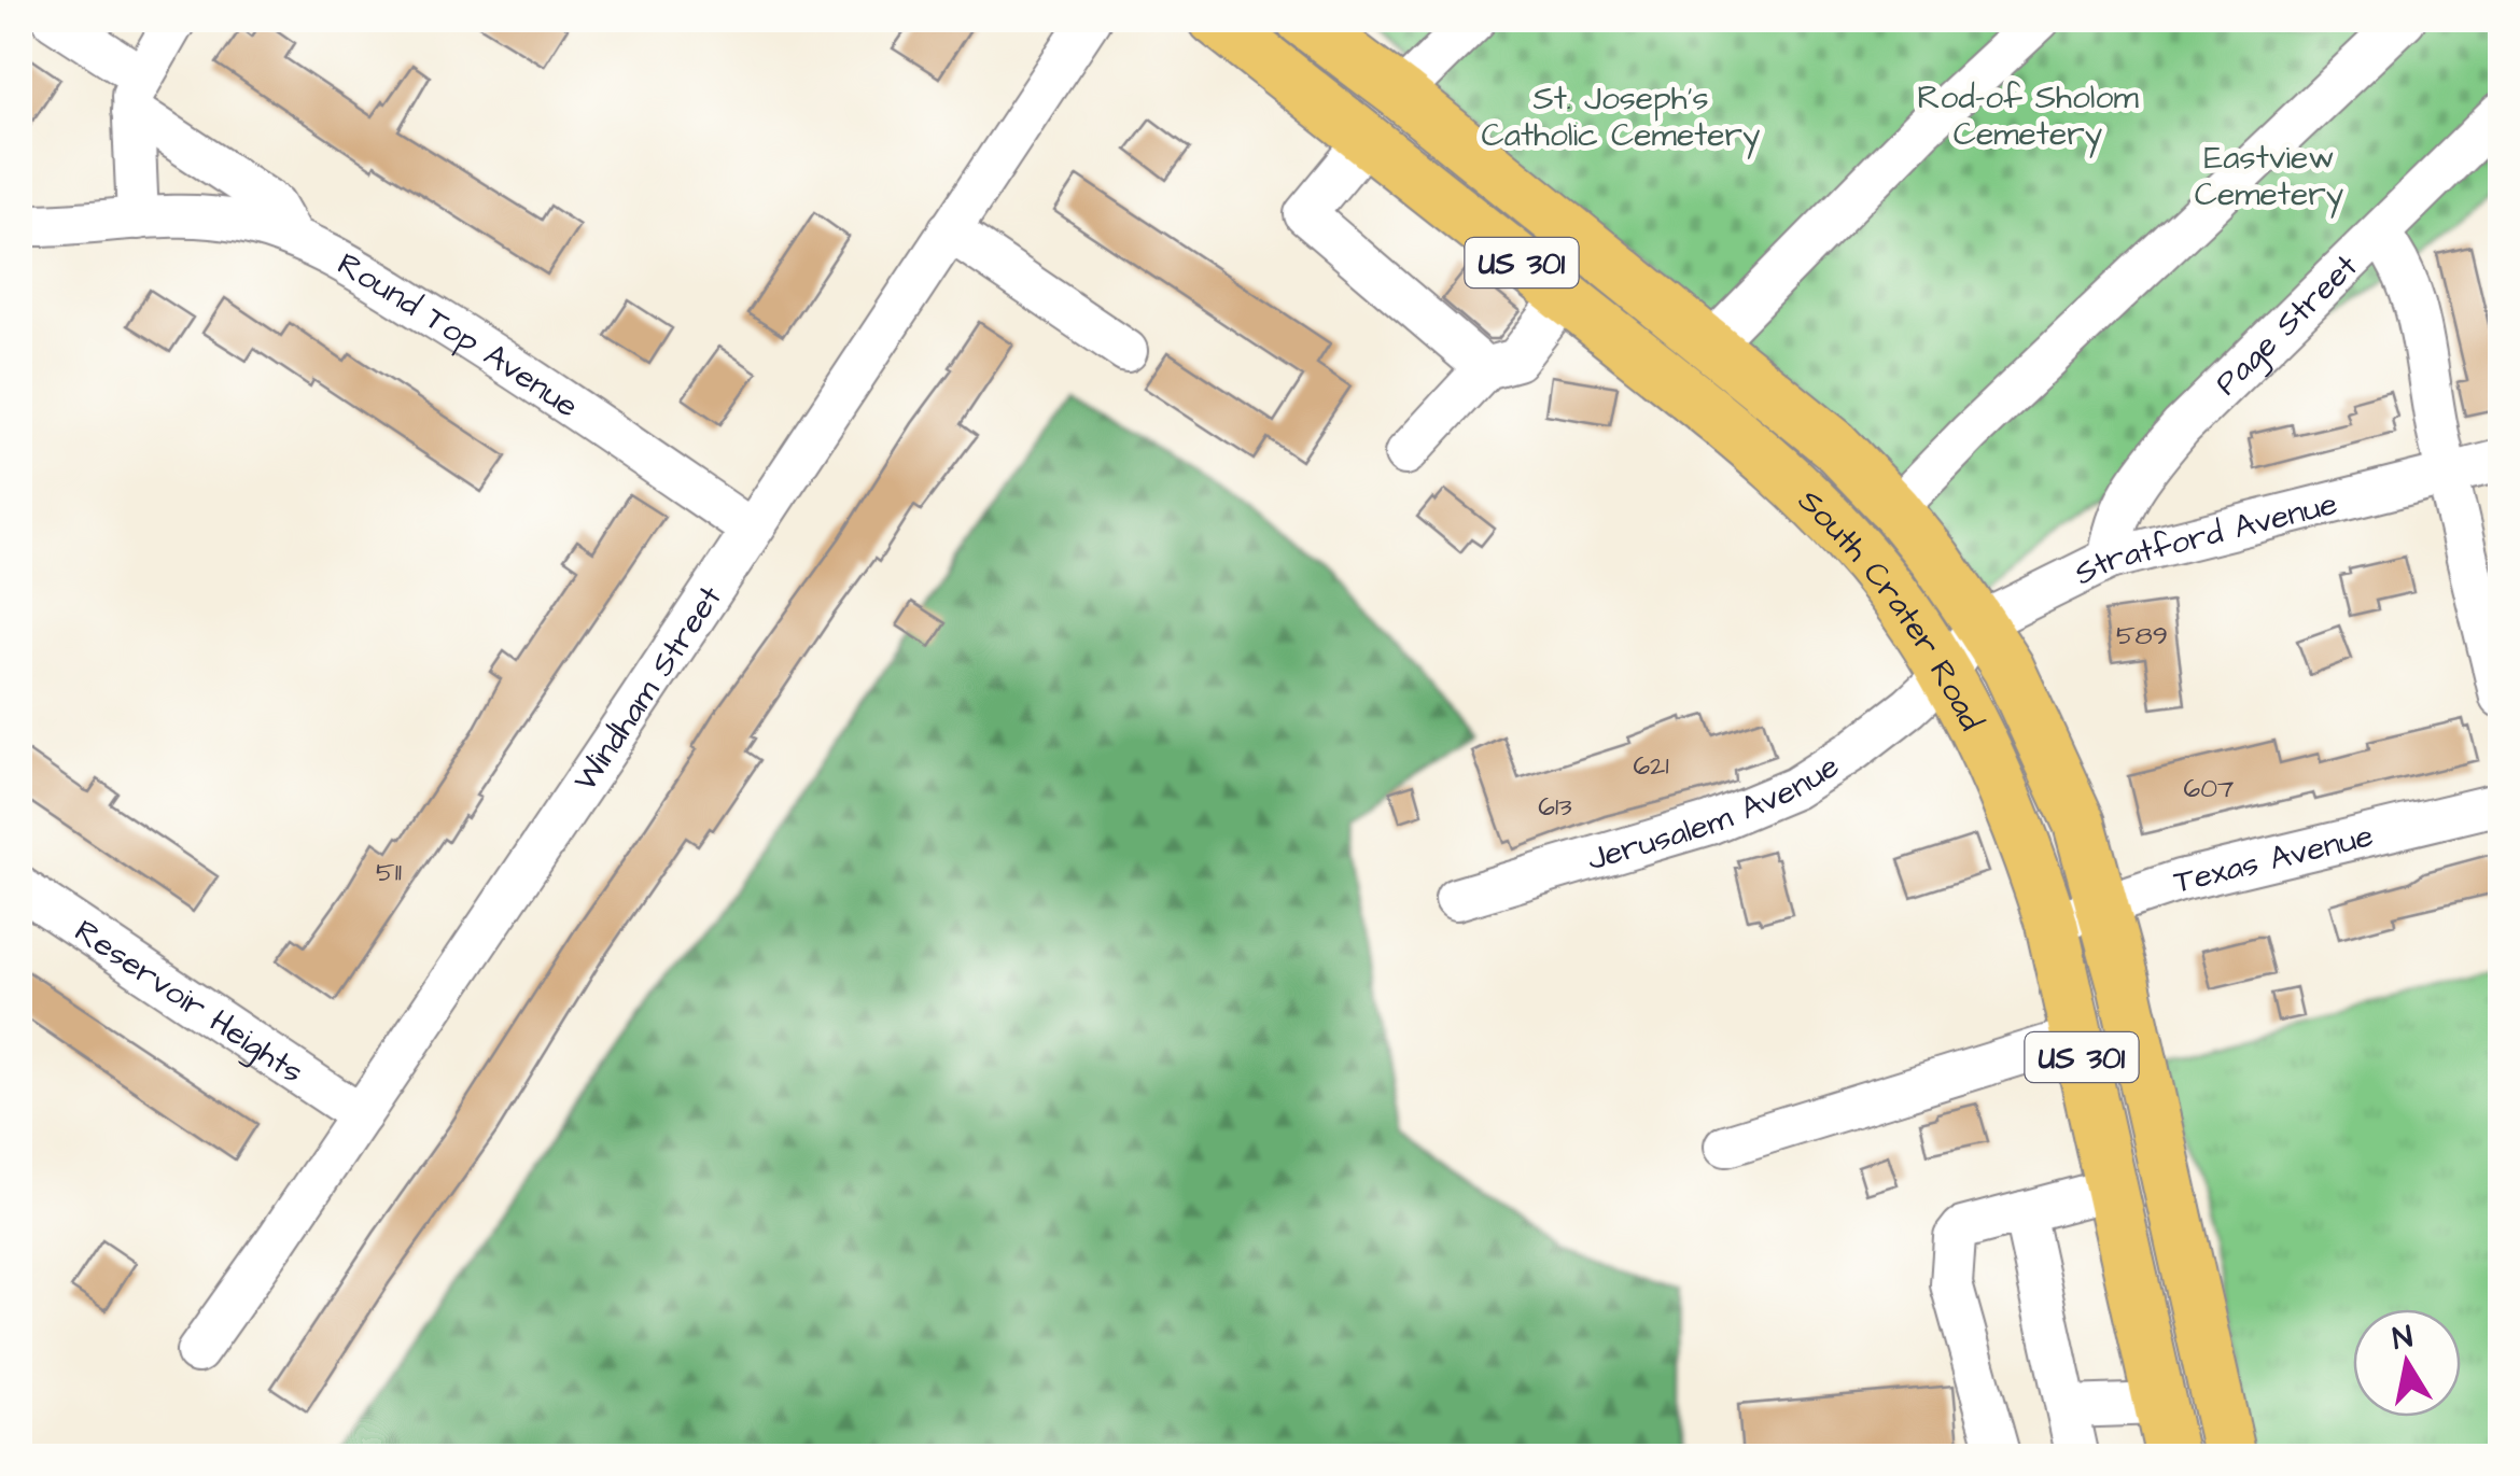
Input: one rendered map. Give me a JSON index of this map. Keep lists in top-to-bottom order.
{
  "streets": {
    "main road": ["US 301", "South Crater Road"],
    "street": [
      "Page Street",
      "Round Top Avenue",
      "Stratford Avenue",
      "Windham Street",
      "Jerusalem Avenue",
      "Texas Avenue",
      "Reservoir Heights"
    ]
  },
  "crossings": [
    ["Page Street", "Stratford Avenue"],
    ["Round Top Avenue", "Windham Street"],
    ["Stratford Avenue", "South Crater Road"],
    ["Stratford Avenue", "Jerusalem Avenue"],
    ["South Crater Road", "Jerusalem Avenue"],
    ["South Crater Road", "Texas Avenue"],
    ["Windham Street", "Reservoir Heights"]
  ],
  "parks": ["Rod-of Sholom Cemetery", "St. Joseph's Catholic Cemetery", "Eastview Cemetery"],
  "house_numbers": [
    "589",
    "621",
    "607",
    "613",
    "511"
  ],
  "north": "top"
}
